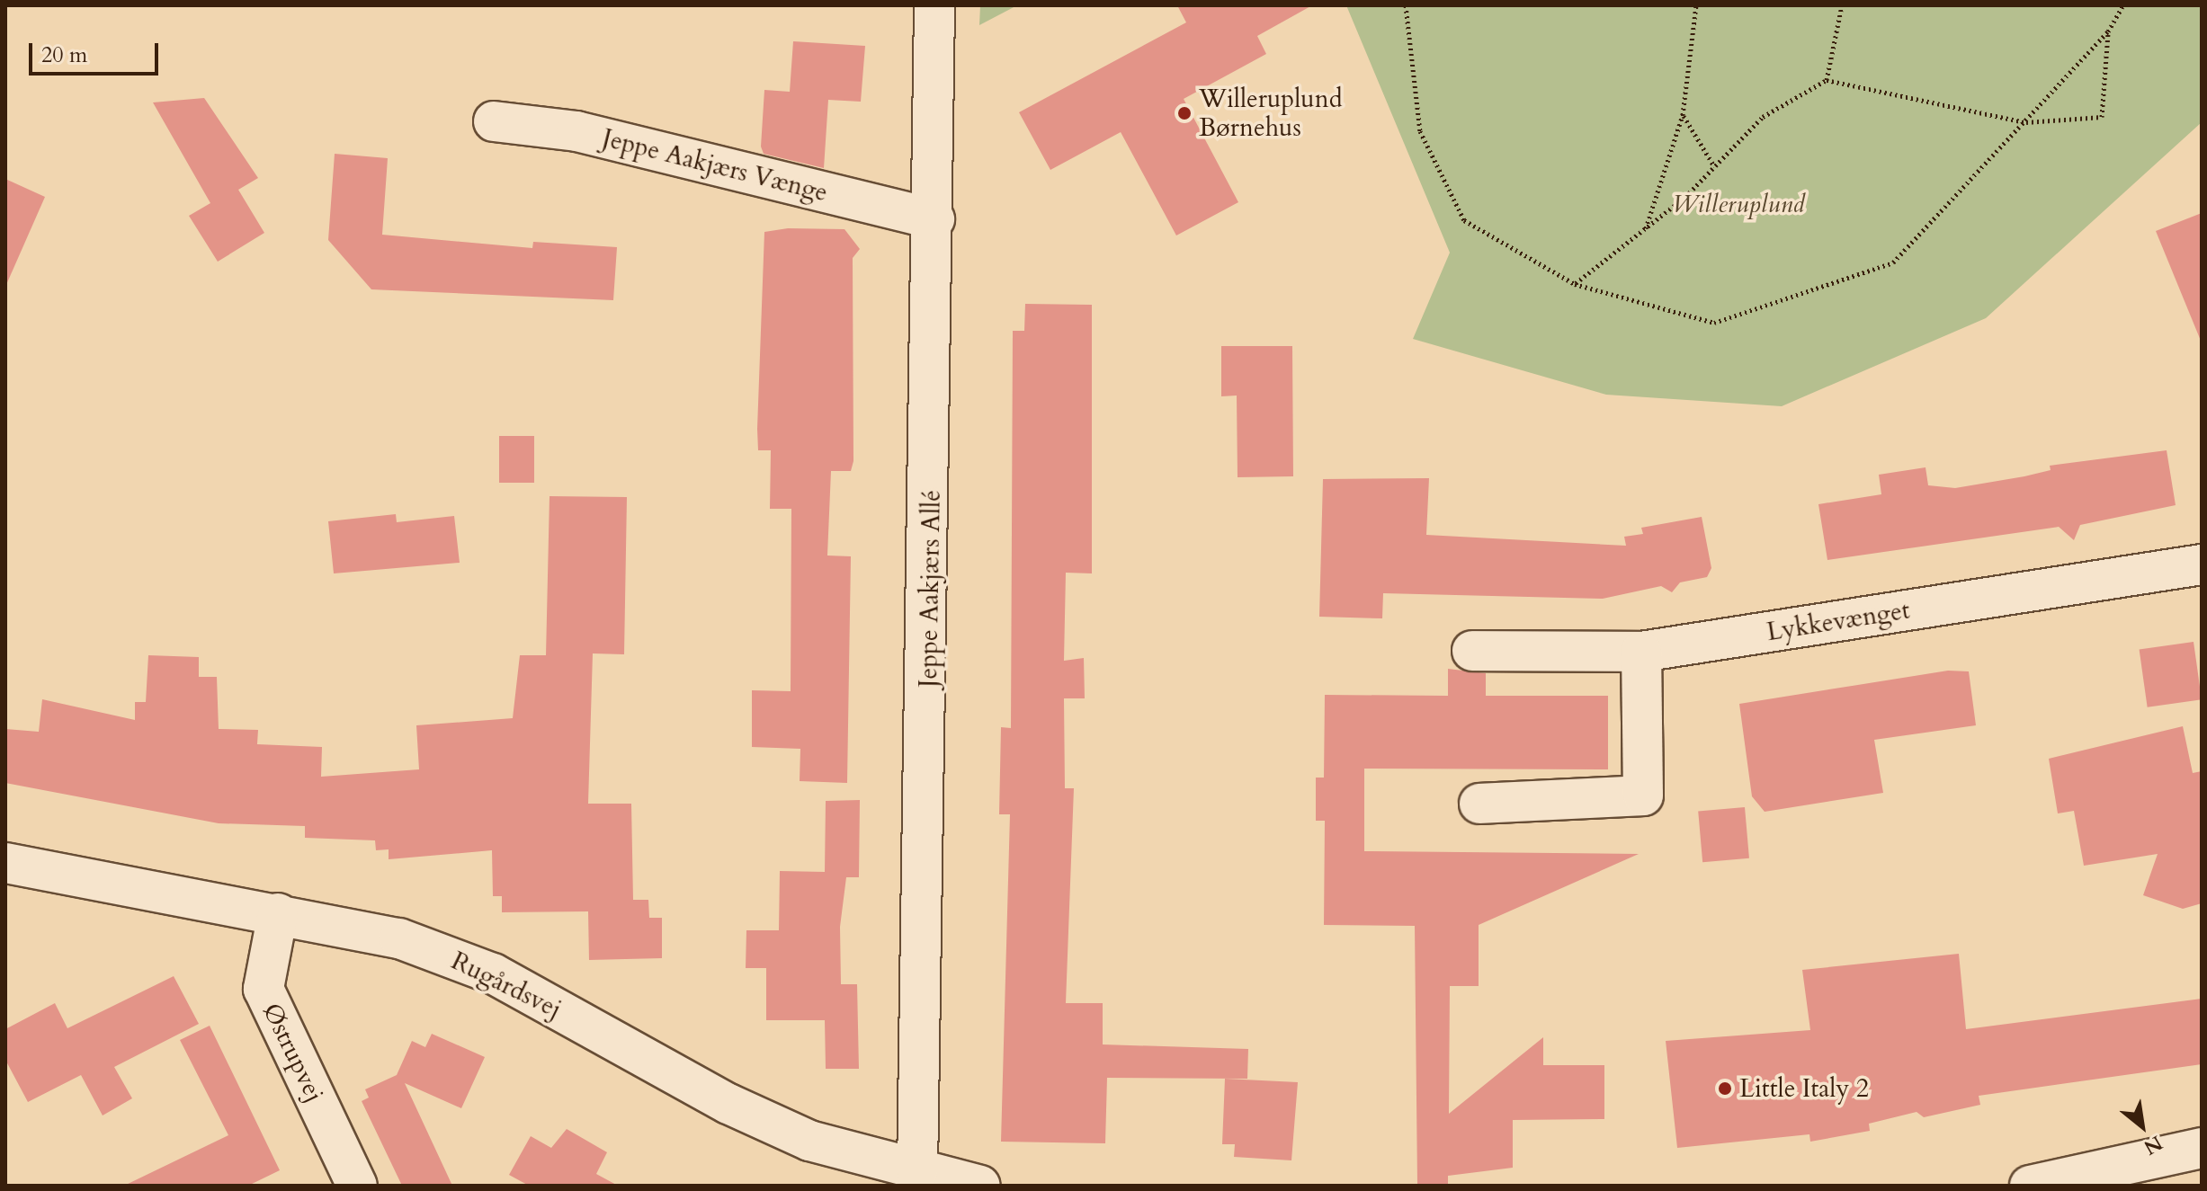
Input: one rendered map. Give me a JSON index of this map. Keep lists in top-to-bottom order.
{
  "streets": {
    "street": [
      "Jeppe Aakjærs Vænge",
      "Jeppe Aakjærs Allé",
      "Lykkevænget",
      "Rugårdsvej",
      "Østrupvej"
    ]
  },
  "crossings": [
    ["Jeppe Aakjærs Vænge", "Jeppe Aakjærs Allé"],
    ["Jeppe Aakjærs Allé", "Rugårdsvej"],
    ["Rugårdsvej", "Østrupvej"]
  ],
  "parks": ["Willeruplund"],
  "places": ["Willeruplund Børnehus", "Little Italy 2"],
  "scale_bar": "20 m",
  "north": "bottom right"
}
